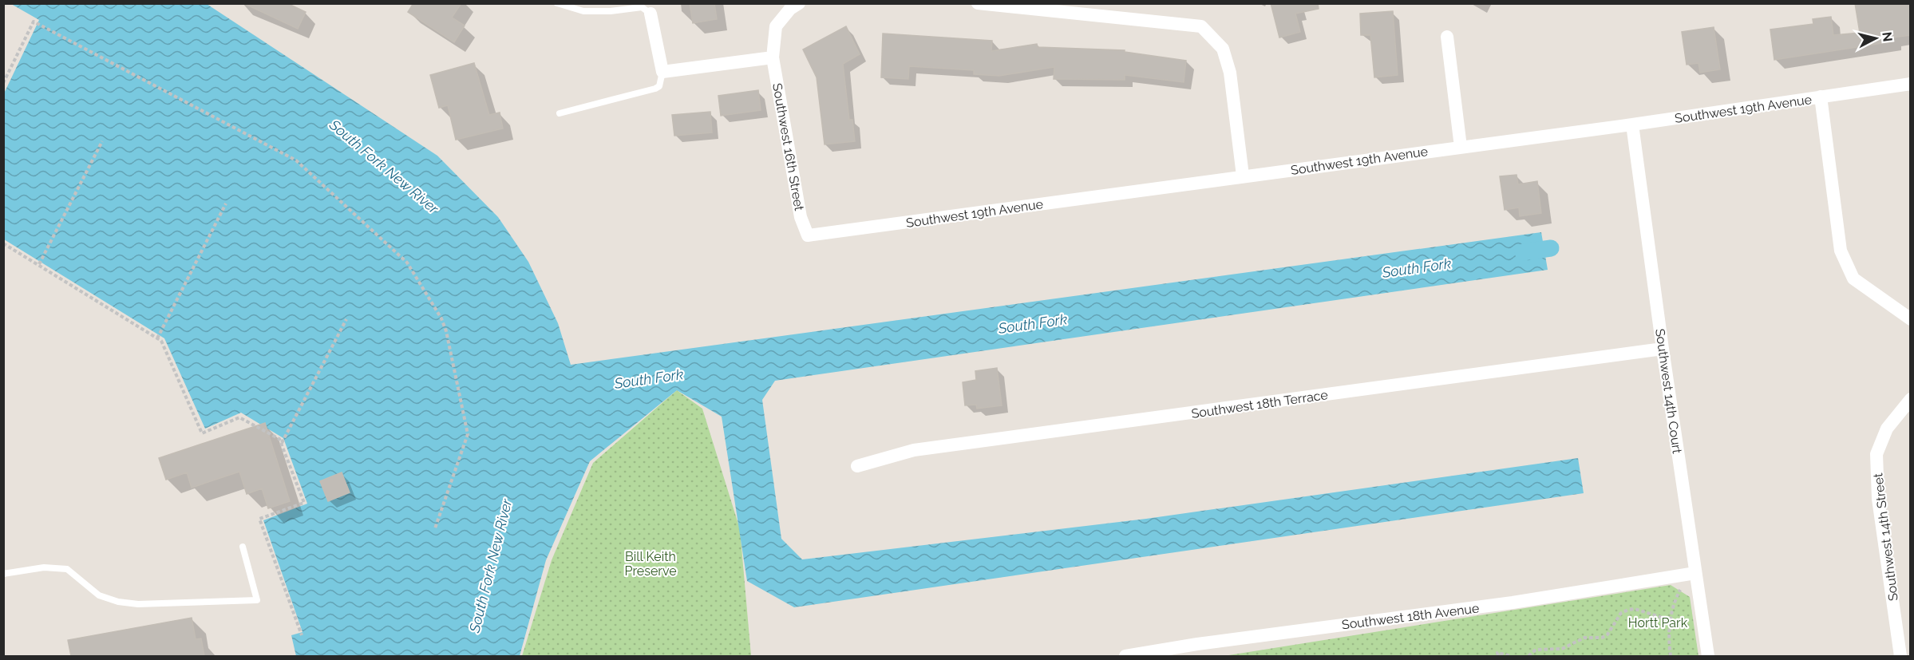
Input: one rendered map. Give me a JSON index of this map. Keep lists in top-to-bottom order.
{
  "streets": {
    "street": [
      "Southwest 19th Avenue",
      "Southwest 16th Street",
      "Southwest 14th Court",
      "Southwest 18th Terrace",
      "Southwest 14th Street",
      "Southwest 18th Avenue"
    ]
  },
  "crossings": [
    ["Southwest 19th Avenue", "Southwest 16th Street"],
    ["Southwest 19th Avenue", "Southwest 14th Court"],
    ["Southwest 14th Court", "Southwest 18th Terrace"],
    ["Southwest 14th Court", "Southwest 18th Avenue"]
  ],
  "water": ["South Fork New River", "South Fork"],
  "parks": ["Bill Keith Preserve", "Hortt Park"],
  "north": "right"
}
